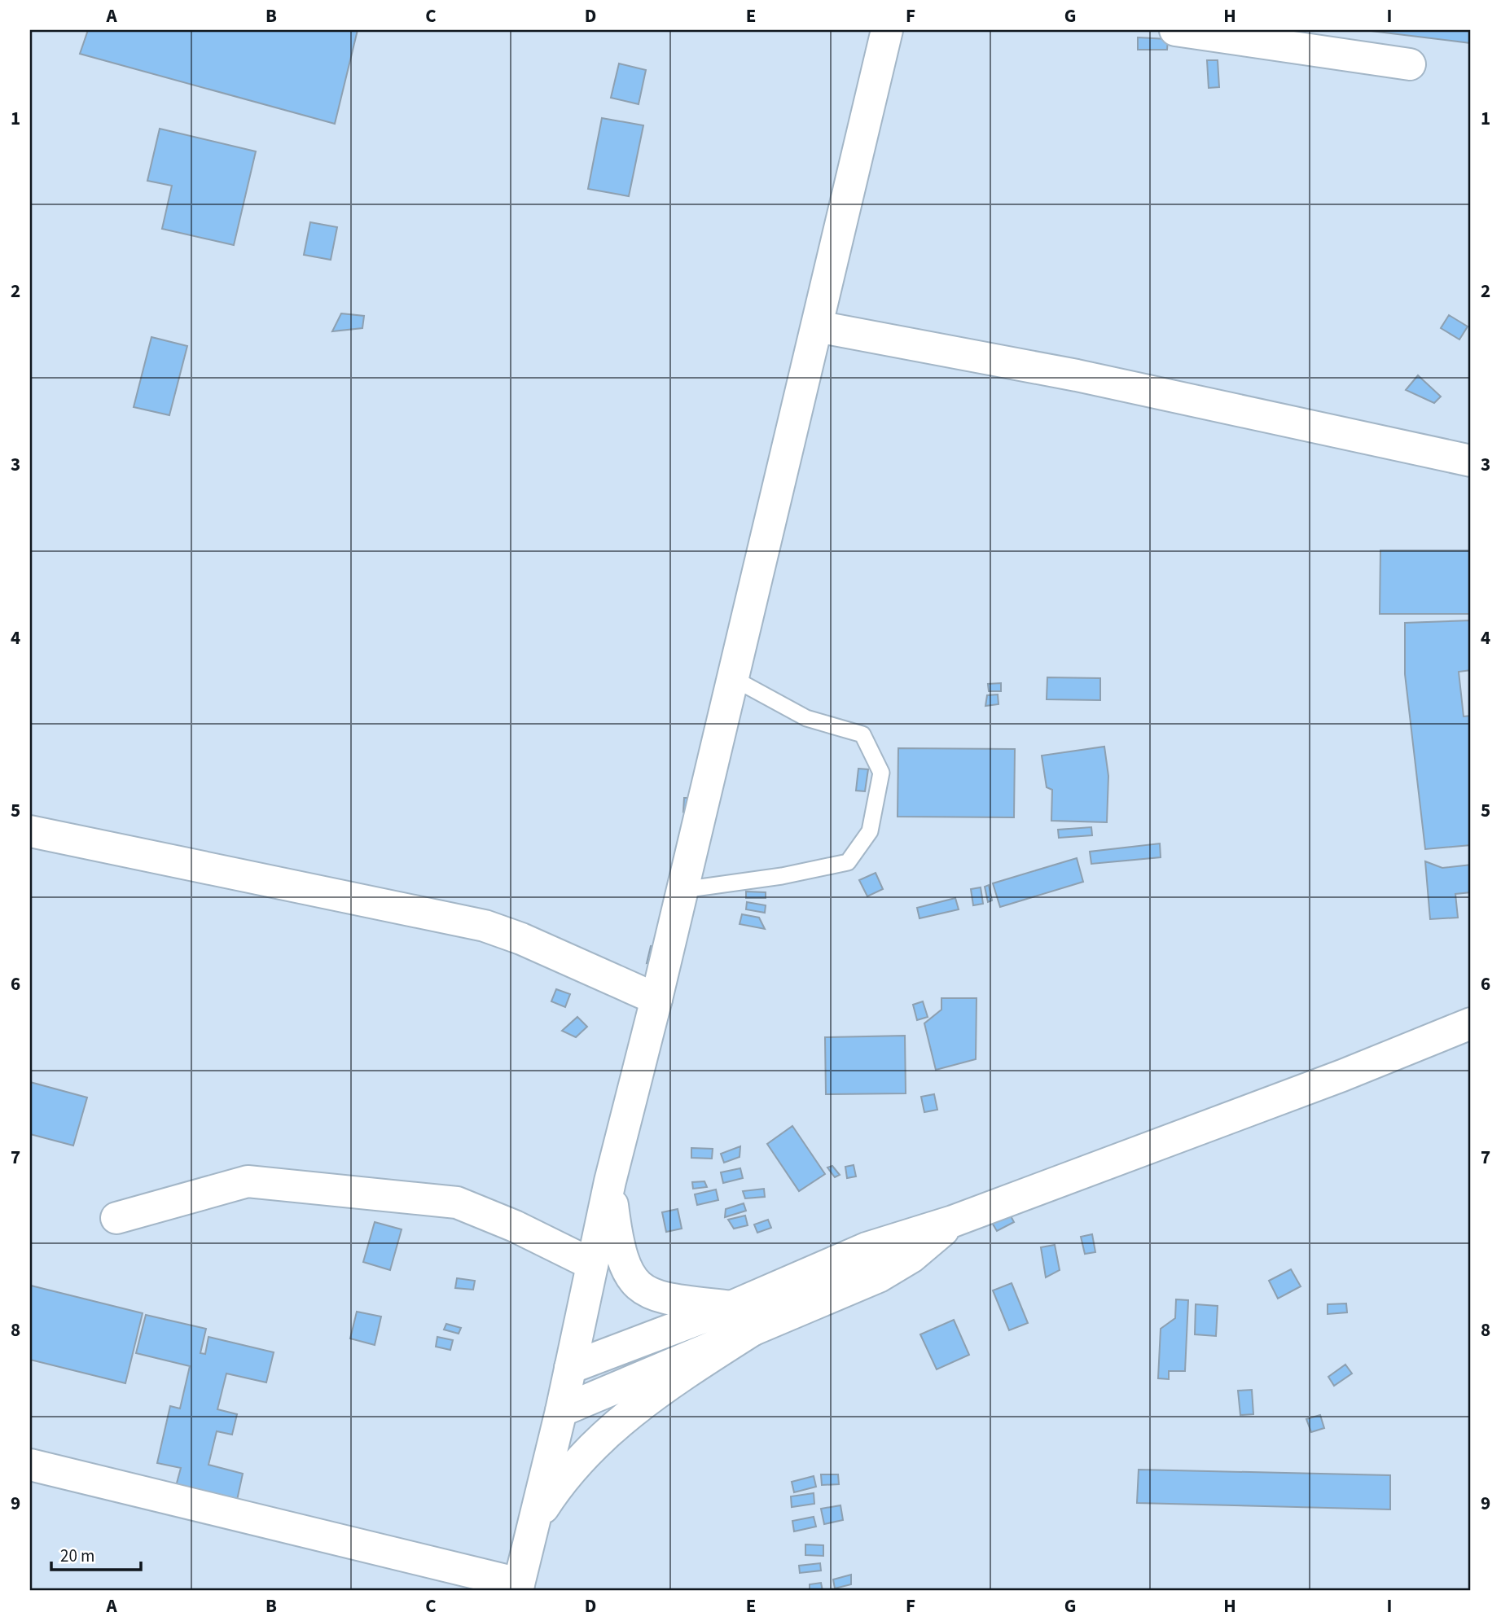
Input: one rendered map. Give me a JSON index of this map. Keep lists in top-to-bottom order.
{
  "scale_bar": "20 m",
  "grid": {
    "columns": [
      "A",
      "B",
      "C",
      "D",
      "E",
      "F",
      "G",
      "H",
      "I"
    ],
    "rows": [
      "1",
      "2",
      "3",
      "4",
      "5",
      "6",
      "7",
      "8",
      "9"
    ]
  }
}
